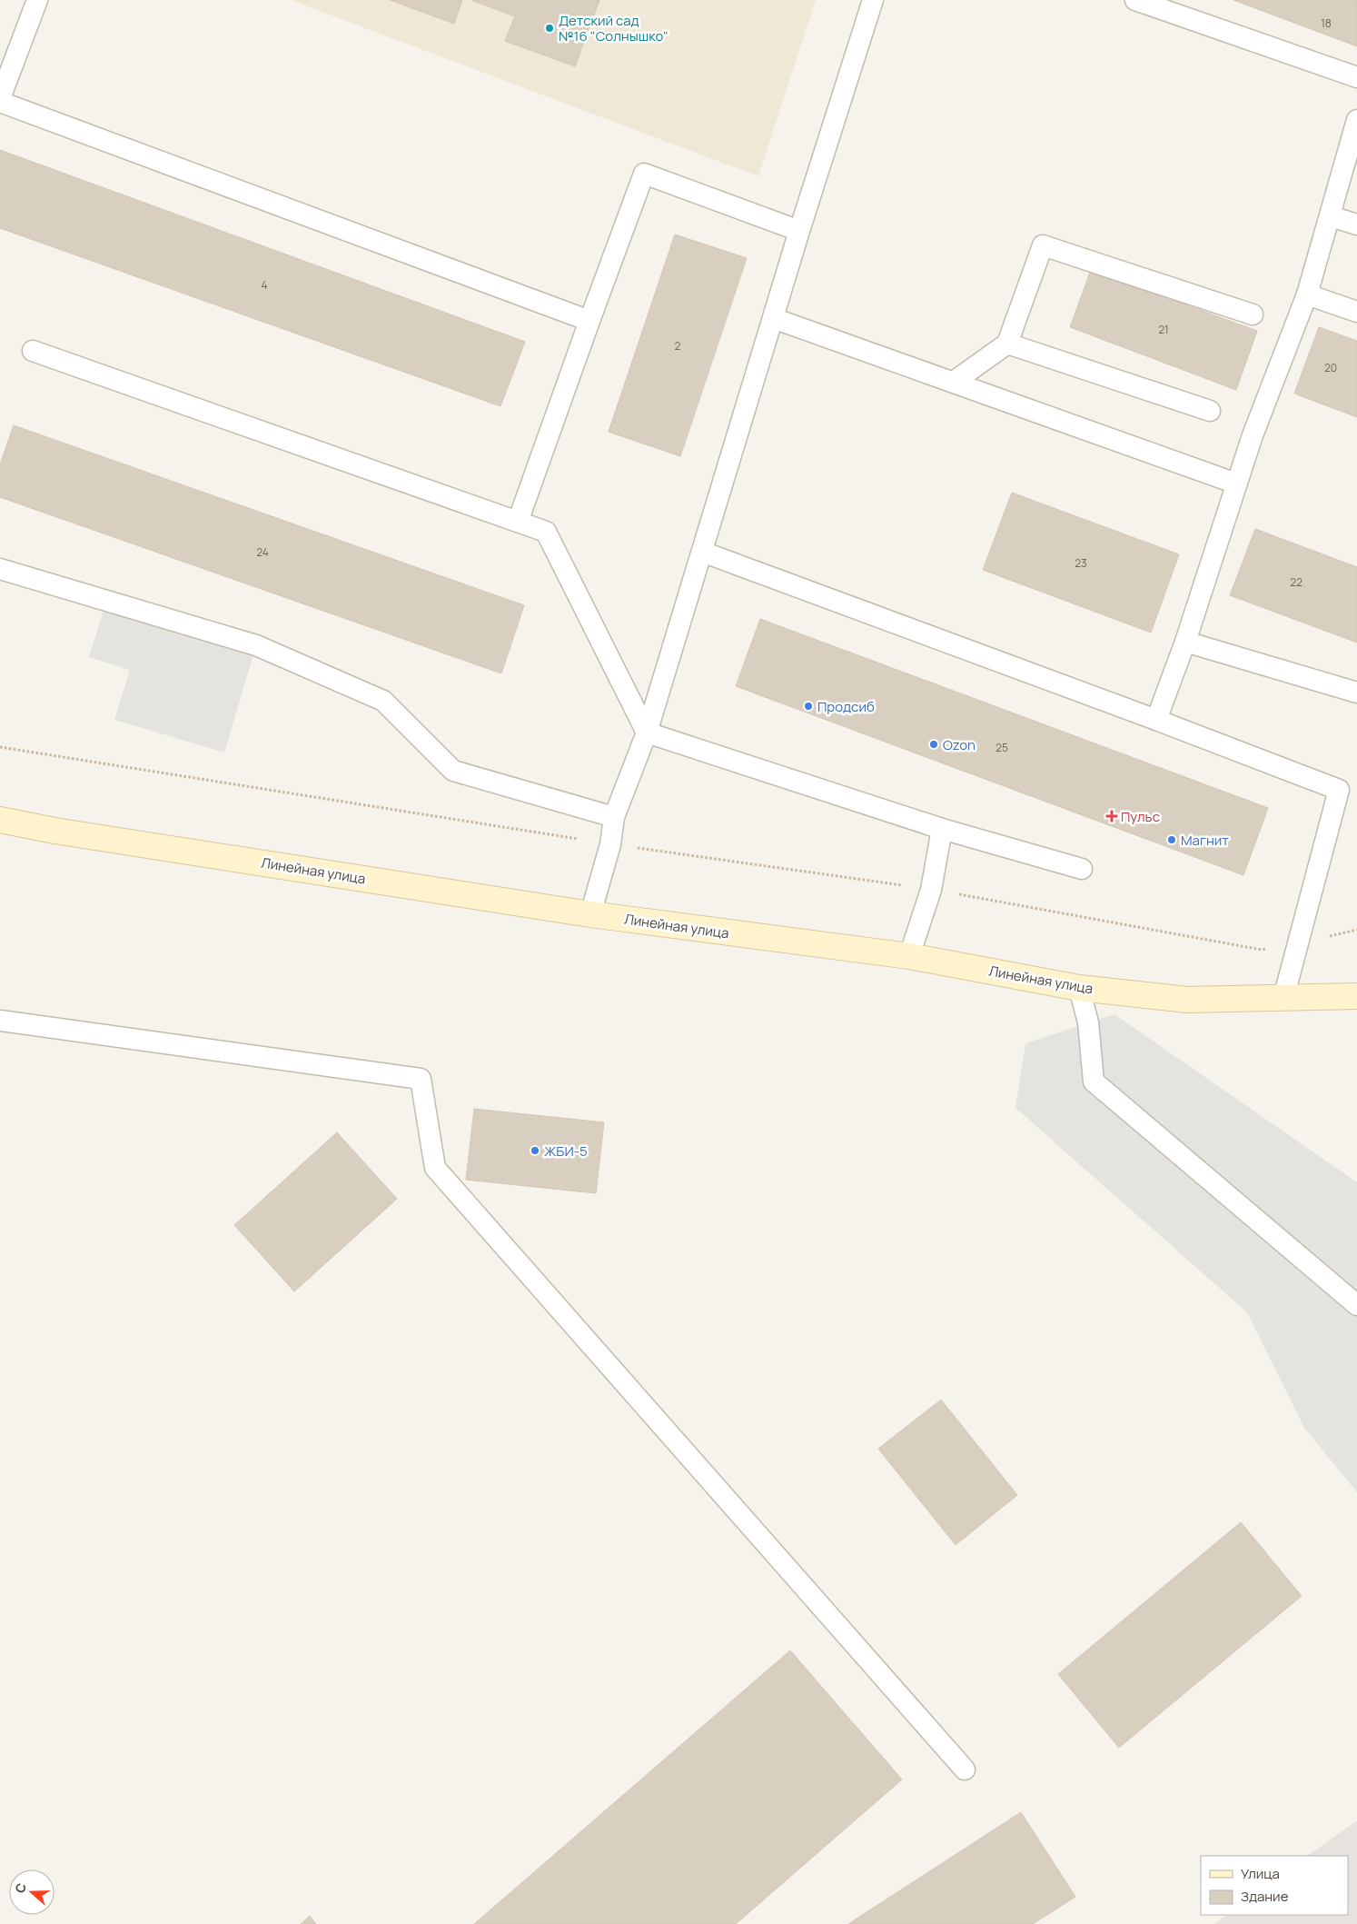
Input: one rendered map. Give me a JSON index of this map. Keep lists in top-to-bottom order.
{
  "streets": {
    "main road": ["Линейная улица"]
  },
  "places": {
    "other": [
      "Детский сад №16 \"Солнышко\"",
      "Продсиб",
      "Ozon",
      "Магнит",
      "ЖБИ-5"
    ],
    "health": ["Пульс"]
  },
  "house_numbers": [
    "18",
    "4",
    "21",
    "2",
    "20",
    "24",
    "23",
    "22",
    "25"
  ],
  "legend": ["Улица", "Здание"],
  "north": "left"
}
